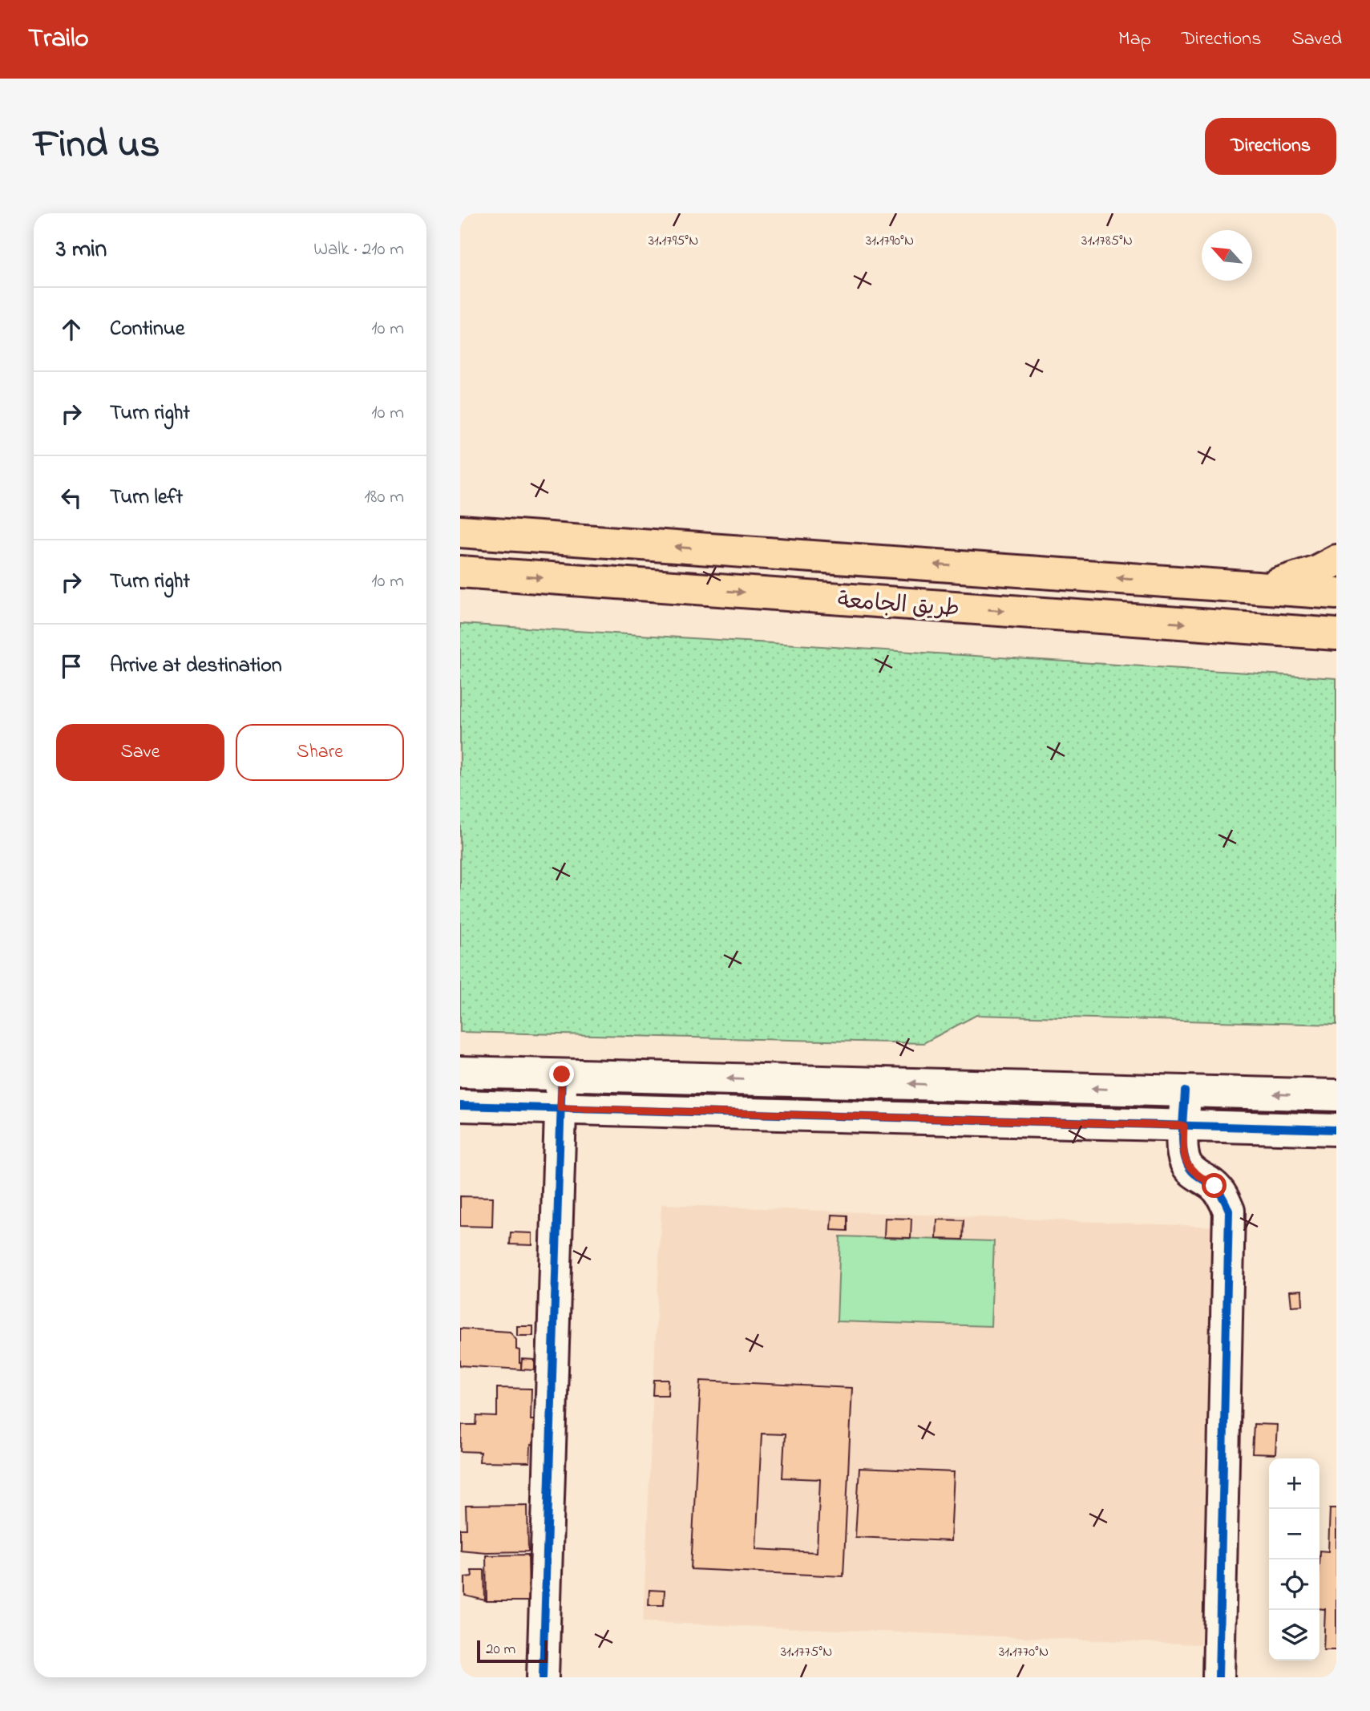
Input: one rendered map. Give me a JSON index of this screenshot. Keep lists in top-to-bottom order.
{
  "streets": {
    "highway": ["طريق الجامعة"]
  },
  "scale_bar": "20 m",
  "north": "top left",
  "page": {
    "header": "Trailo",
    "nav": ["Map", "Directions", "Saved"],
    "title": "Find us",
    "buttons": [
      "Directions",
      ["Save", "Share"]
    ],
    "heading": ["3 min", "Walk · 210 m"],
    "list": [
      ["Continue", "10 m"],
      ["Turn right", "10 m"],
      ["Turn left", "180 m"],
      ["Turn right", "10 m"],
      "Arrive at destination"
    ],
    "map_buttons": ["+", "−"],
    "scale": "20 m"
  },
  "coordinates": [
    "31.1795°N",
    "31.1790°N",
    "31.1785°N",
    "31.1775°N",
    "31.1770°N"
  ]
}
